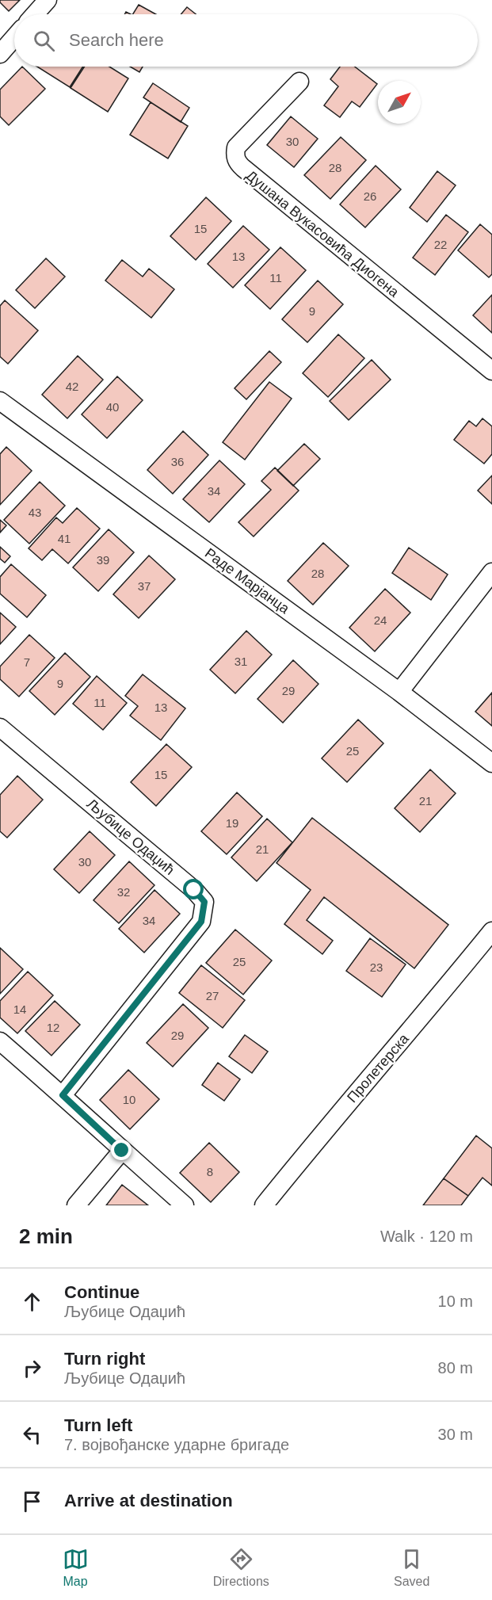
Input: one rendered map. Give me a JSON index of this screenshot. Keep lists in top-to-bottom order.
{
  "streets": {
    "street": [
      "Душана Вукасовића Диогена",
      "Раде Марјанца",
      "Љубице Одаџић",
      "Пролетерска"
    ]
  },
  "house_numbers": [
    "30",
    "28",
    "26",
    "15",
    "22",
    "13",
    "11",
    "9",
    "42",
    "40",
    "36",
    "34",
    "43",
    "41",
    "39",
    "28",
    "37",
    "24",
    "31",
    "7",
    "9",
    "29",
    "11",
    "13",
    "25",
    "15",
    "21",
    "19",
    "21",
    "30",
    "32",
    "34",
    "25",
    "23",
    "27",
    "14",
    "12",
    "29",
    "10",
    "8"
  ],
  "north": "top right",
  "page": {
    "search": "Search here",
    "heading": ["2 min", "Walk · 120 m"],
    "list": [
      ["Continue", "Љубице Одаџић", "10 m"],
      ["Turn right", "Љубице Одаџић", "80 m"],
      ["Turn left", "7. војвођанске ударне бригаде", "30 m"],
      "Arrive at destination"
    ],
    "nav": ["Map", "Directions", "Saved"]
  }
}
